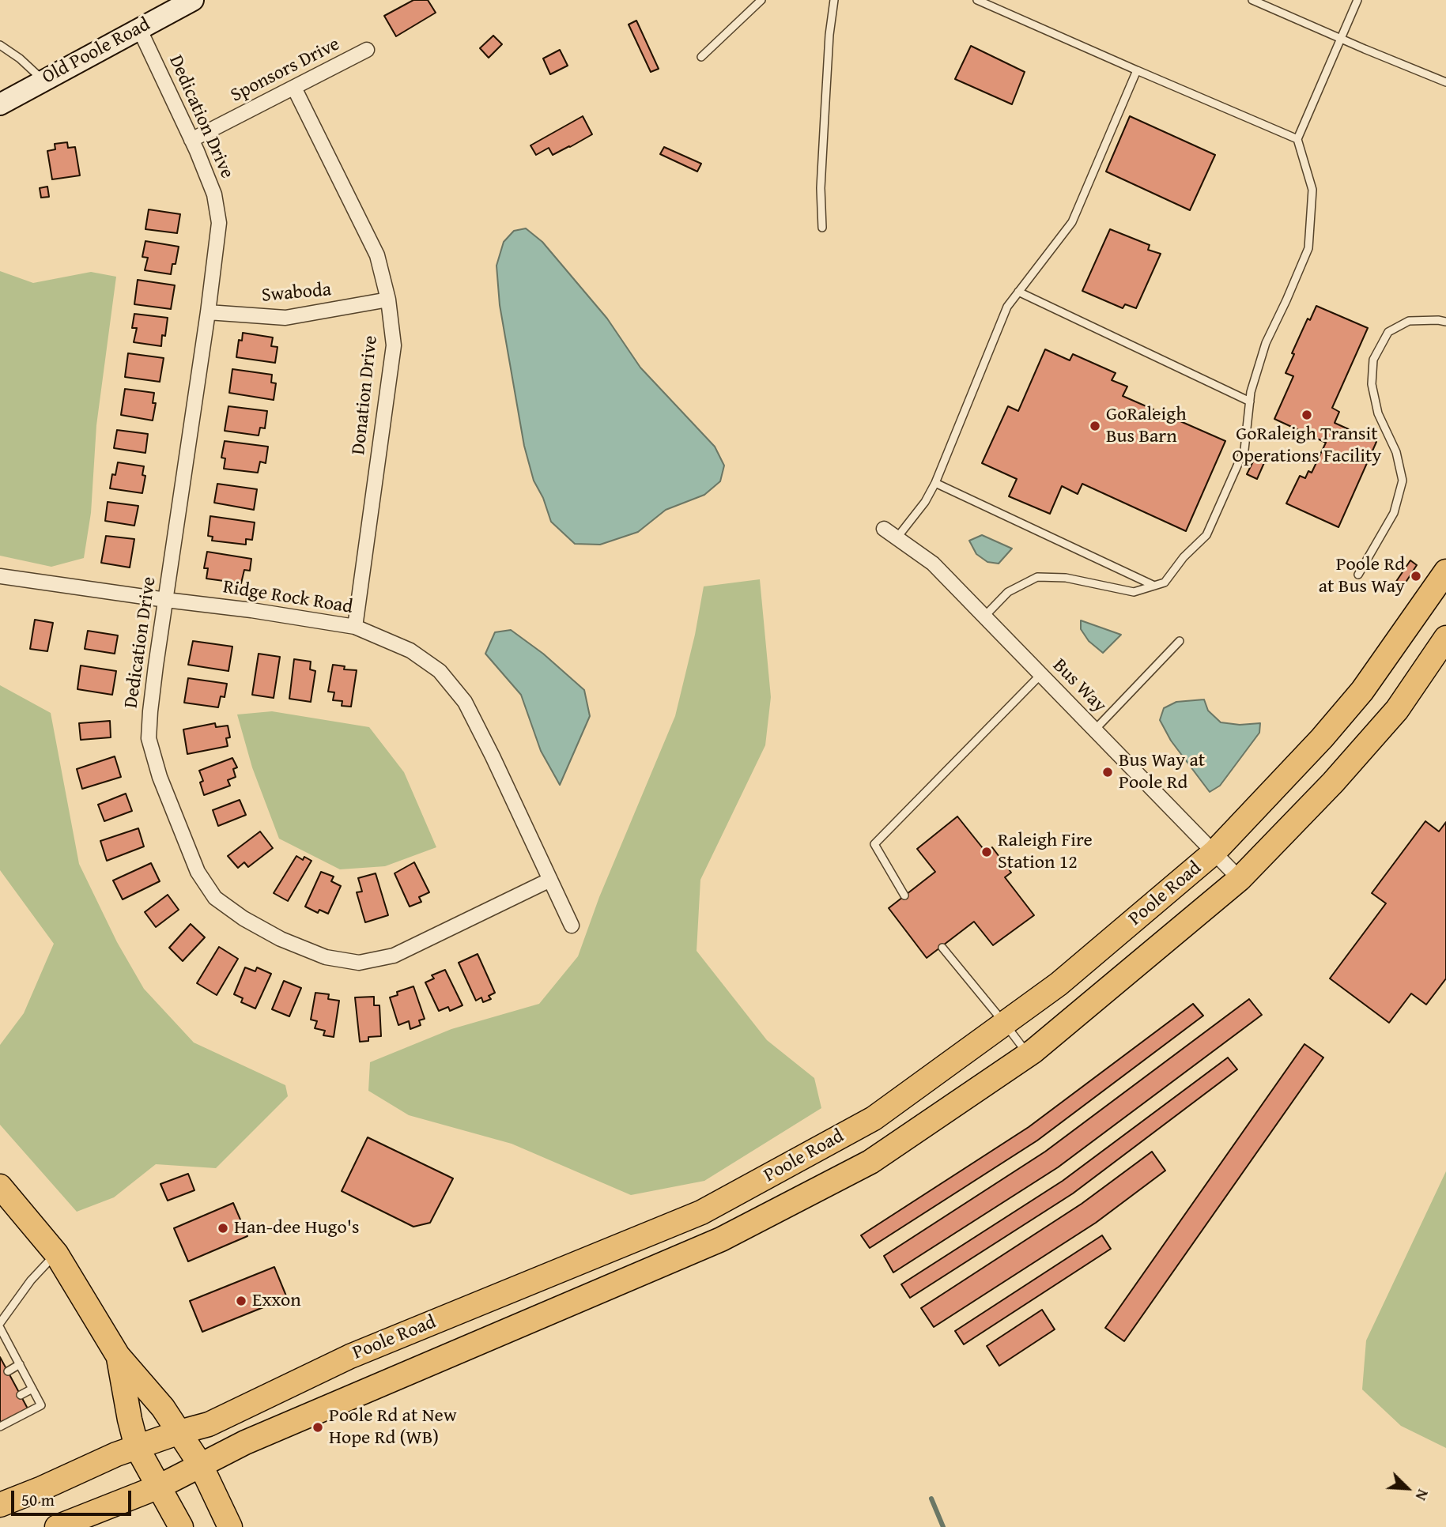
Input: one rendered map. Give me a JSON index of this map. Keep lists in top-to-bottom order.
{
  "streets": {
    "main road": ["Poole Road"],
    "street": [
      "Old Poole Road",
      "Sponsors Drive",
      "Dedication Drive",
      "Swaboda",
      "Donation Drive",
      "Ridge Rock Road",
      "Bus Way"
    ]
  },
  "crossings": [
    ["Old Poole Road", "Dedication Drive"],
    ["Sponsors Drive", "Dedication Drive"],
    ["Sponsors Drive", "Donation Drive"],
    ["Dedication Drive", "Swaboda"],
    ["Dedication Drive", "Ridge Rock Road"],
    ["Swaboda", "Donation Drive"],
    ["Donation Drive", "Ridge Rock Road"],
    ["Bus Way", "Poole Road"]
  ],
  "places": [
    "GoRaleigh Transit Operations Facility",
    "GoRaleigh Bus Barn",
    "Poole Rd at Bus Way",
    "Bus Way at Poole Rd",
    "Raleigh Fire Station 12",
    "Han-dee Hugo's",
    "Exxon",
    "Poole Rd at New Hope Rd (WB)"
  ],
  "scale_bar": "50 m",
  "north": "bottom right"
}
